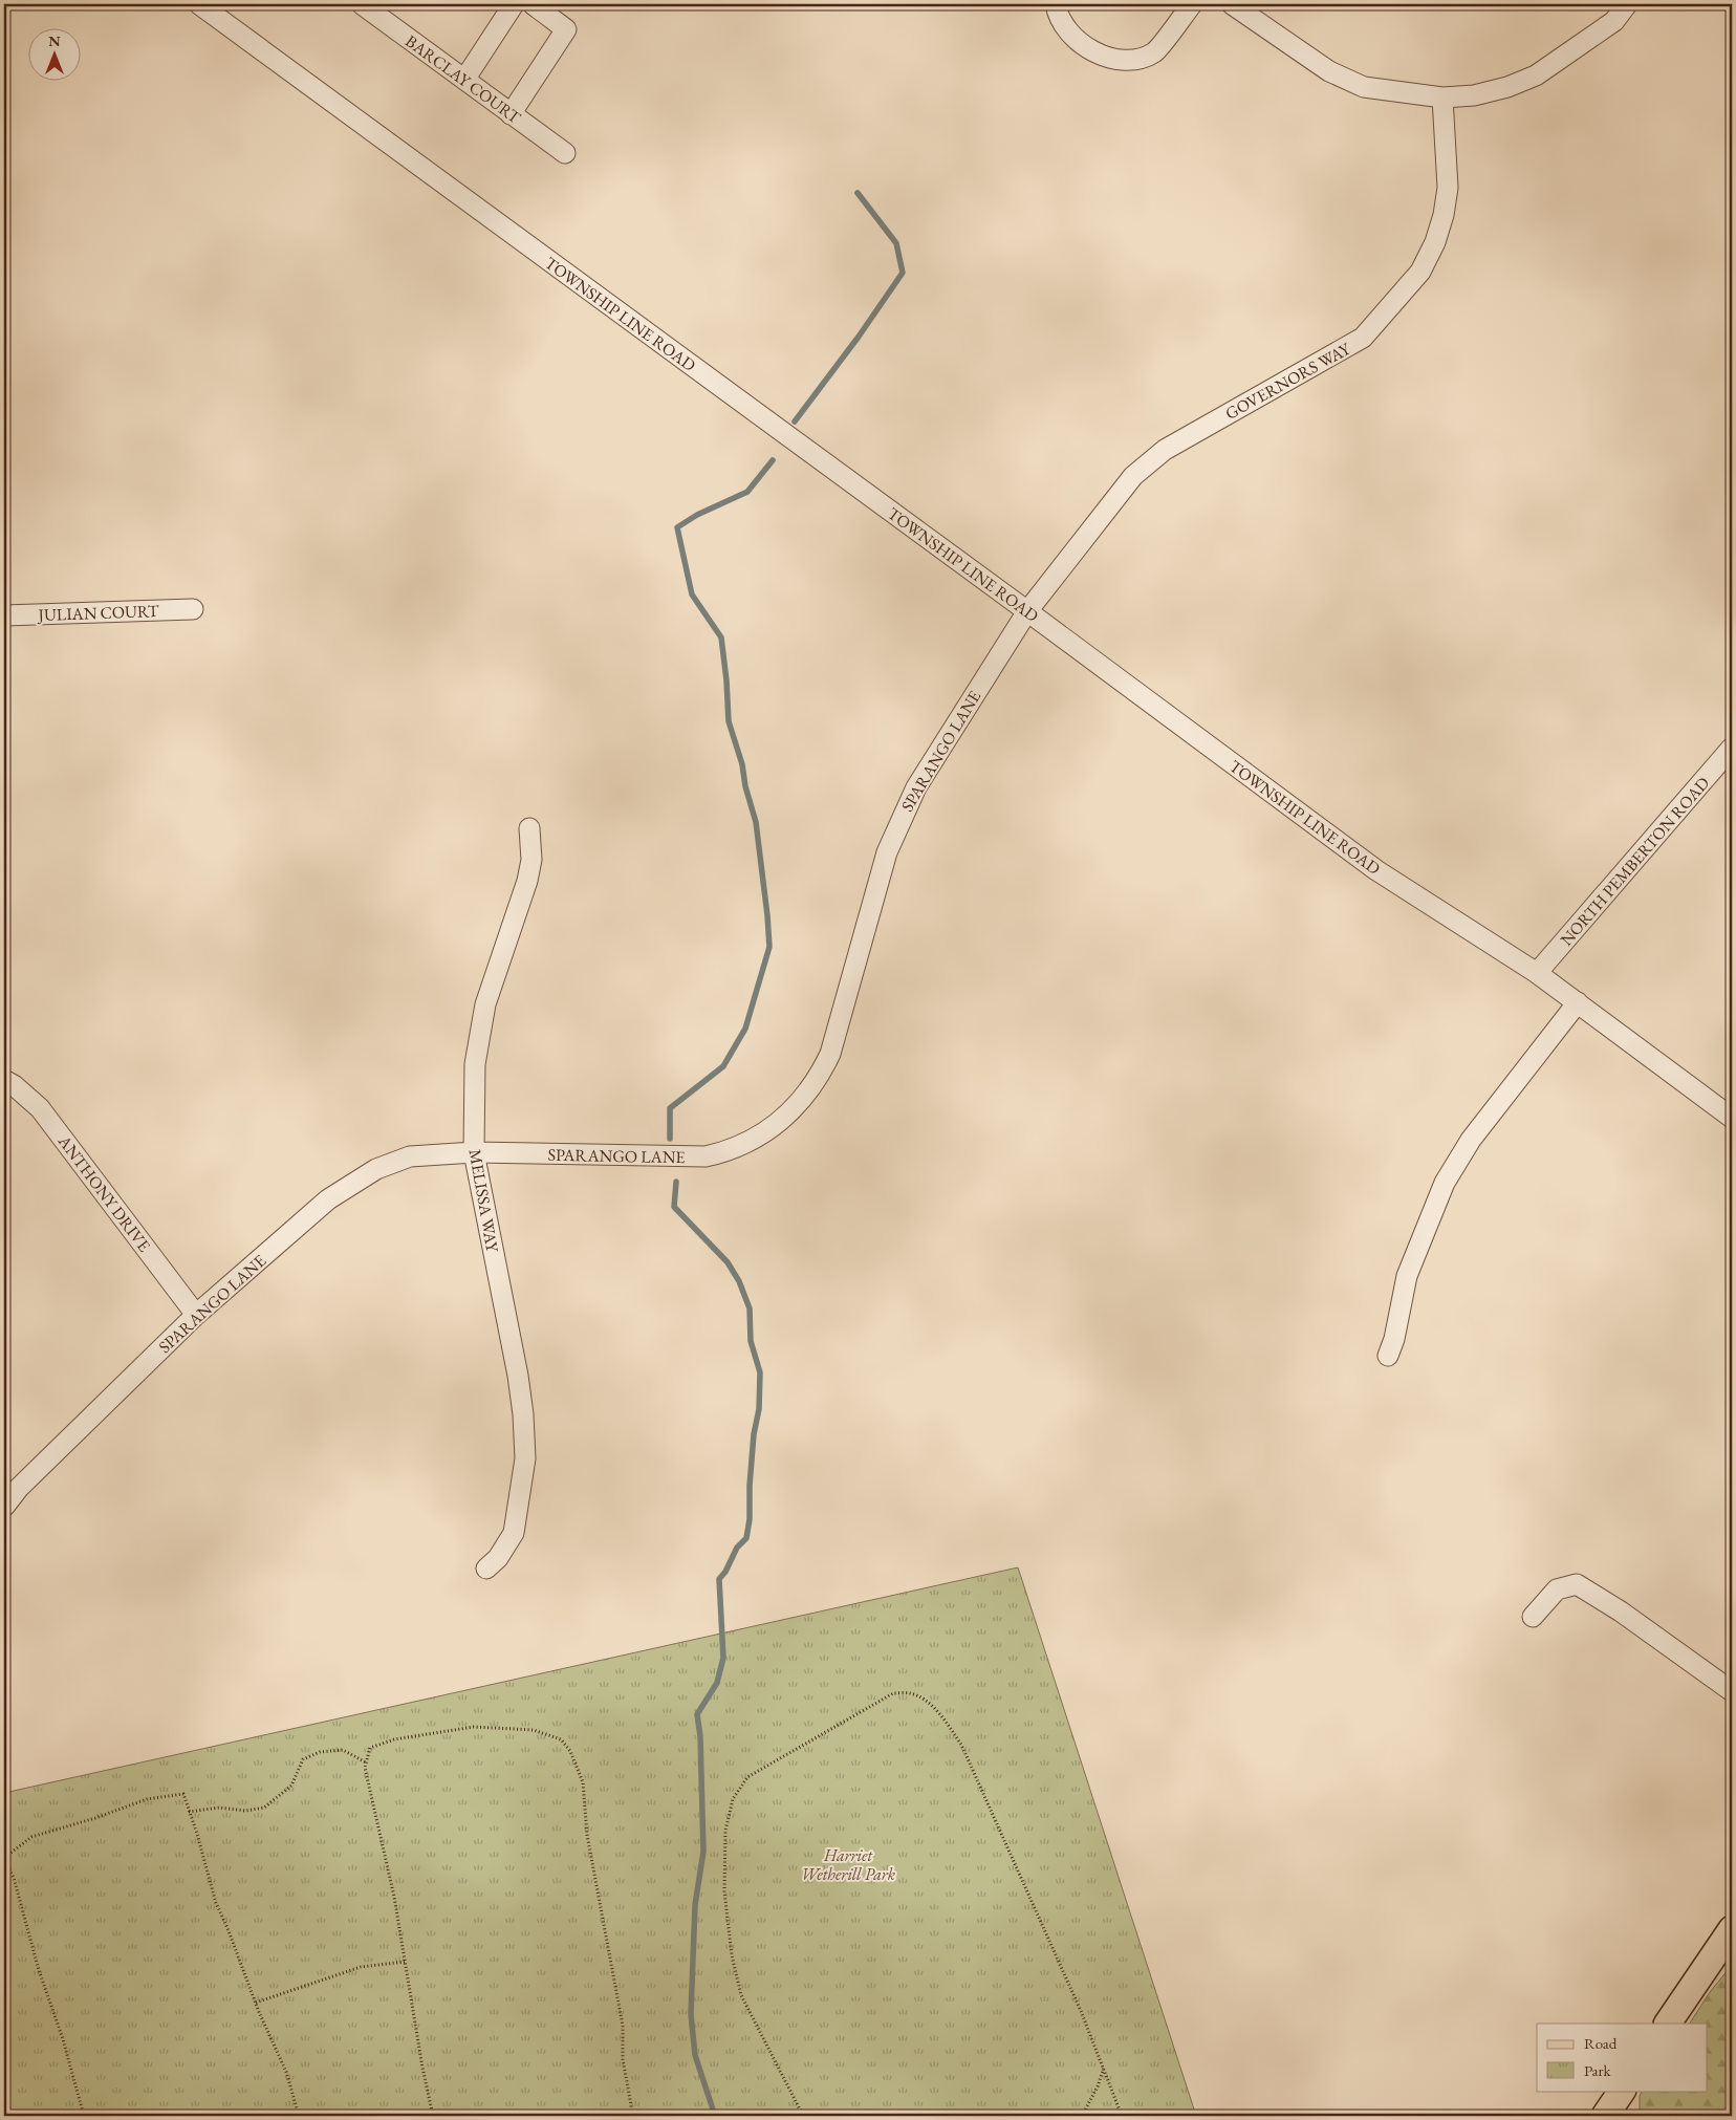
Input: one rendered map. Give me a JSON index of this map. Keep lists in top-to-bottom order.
{
  "streets": {
    "street": [
      "BARCLAY COURT",
      "TOWNSHIP LINE ROAD",
      "GOVERNORS WAY",
      "JULIAN COURT",
      "SPARANGO LANE",
      "NORTH PEMBERTON ROAD",
      "ANTHONY DRIVE",
      "MELISSA WAY"
    ]
  },
  "crossings": [
    ["TOWNSHIP LINE ROAD", "GOVERNORS WAY"],
    ["TOWNSHIP LINE ROAD", "SPARANGO LANE"],
    ["TOWNSHIP LINE ROAD", "NORTH PEMBERTON ROAD"],
    ["GOVERNORS WAY", "SPARANGO LANE"],
    ["SPARANGO LANE", "ANTHONY DRIVE"],
    ["SPARANGO LANE", "MELISSA WAY"]
  ],
  "parks": ["Harriet Wetherill Park"],
  "legend": ["Road", "Park"],
  "north": "top"
}
